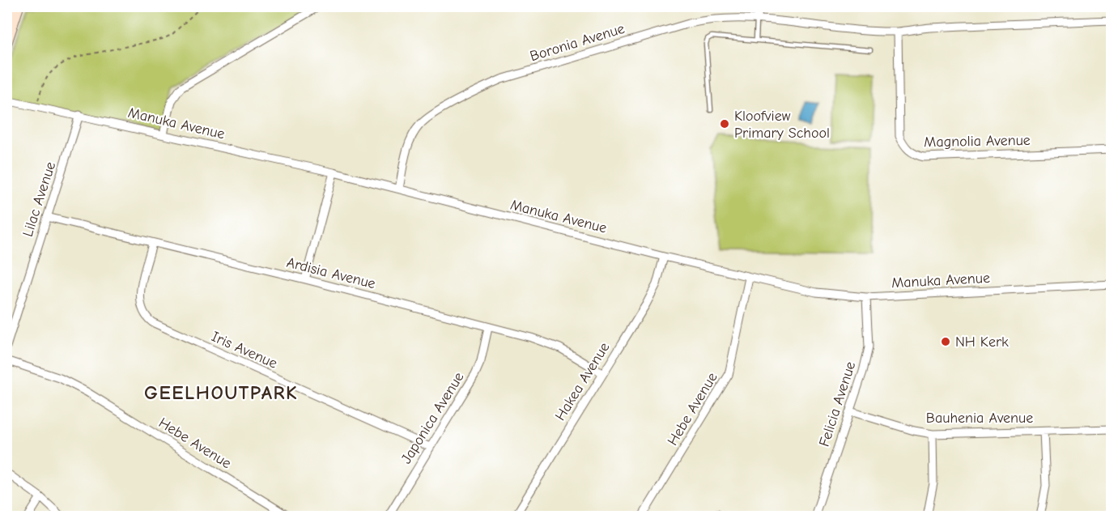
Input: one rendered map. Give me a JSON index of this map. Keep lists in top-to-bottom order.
{
  "streets": {
    "street": [
      "Boronia Avenue",
      "Manuka Avenue",
      "Magnolia Avenue",
      "Lilac Avenue",
      "Ardisia Avenue",
      "Iris Avenue",
      "Hakea Avenue",
      "Felicia Avenue",
      "Hebe Avenue",
      "Japonica Avenue",
      "Bauhenia Avenue"
    ]
  },
  "crossings": [
    ["Boronia Avenue", "Manuka Avenue"],
    ["Boronia Avenue", "Magnolia Avenue"],
    ["Manuka Avenue", "Lilac Avenue"],
    ["Manuka Avenue", "Hakea Avenue"],
    ["Manuka Avenue", "Felicia Avenue"],
    ["Manuka Avenue", "Hebe Avenue"],
    ["Lilac Avenue", "Ardisia Avenue"],
    ["Ardisia Avenue", "Iris Avenue"],
    ["Ardisia Avenue", "Hakea Avenue"],
    ["Ardisia Avenue", "Japonica Avenue"],
    ["Iris Avenue", "Japonica Avenue"],
    ["Felicia Avenue", "Bauhenia Avenue"]
  ],
  "districts": ["GEELHOUTPARK"],
  "places": ["Kloofview Primary School", "NH Kerk"]
}
